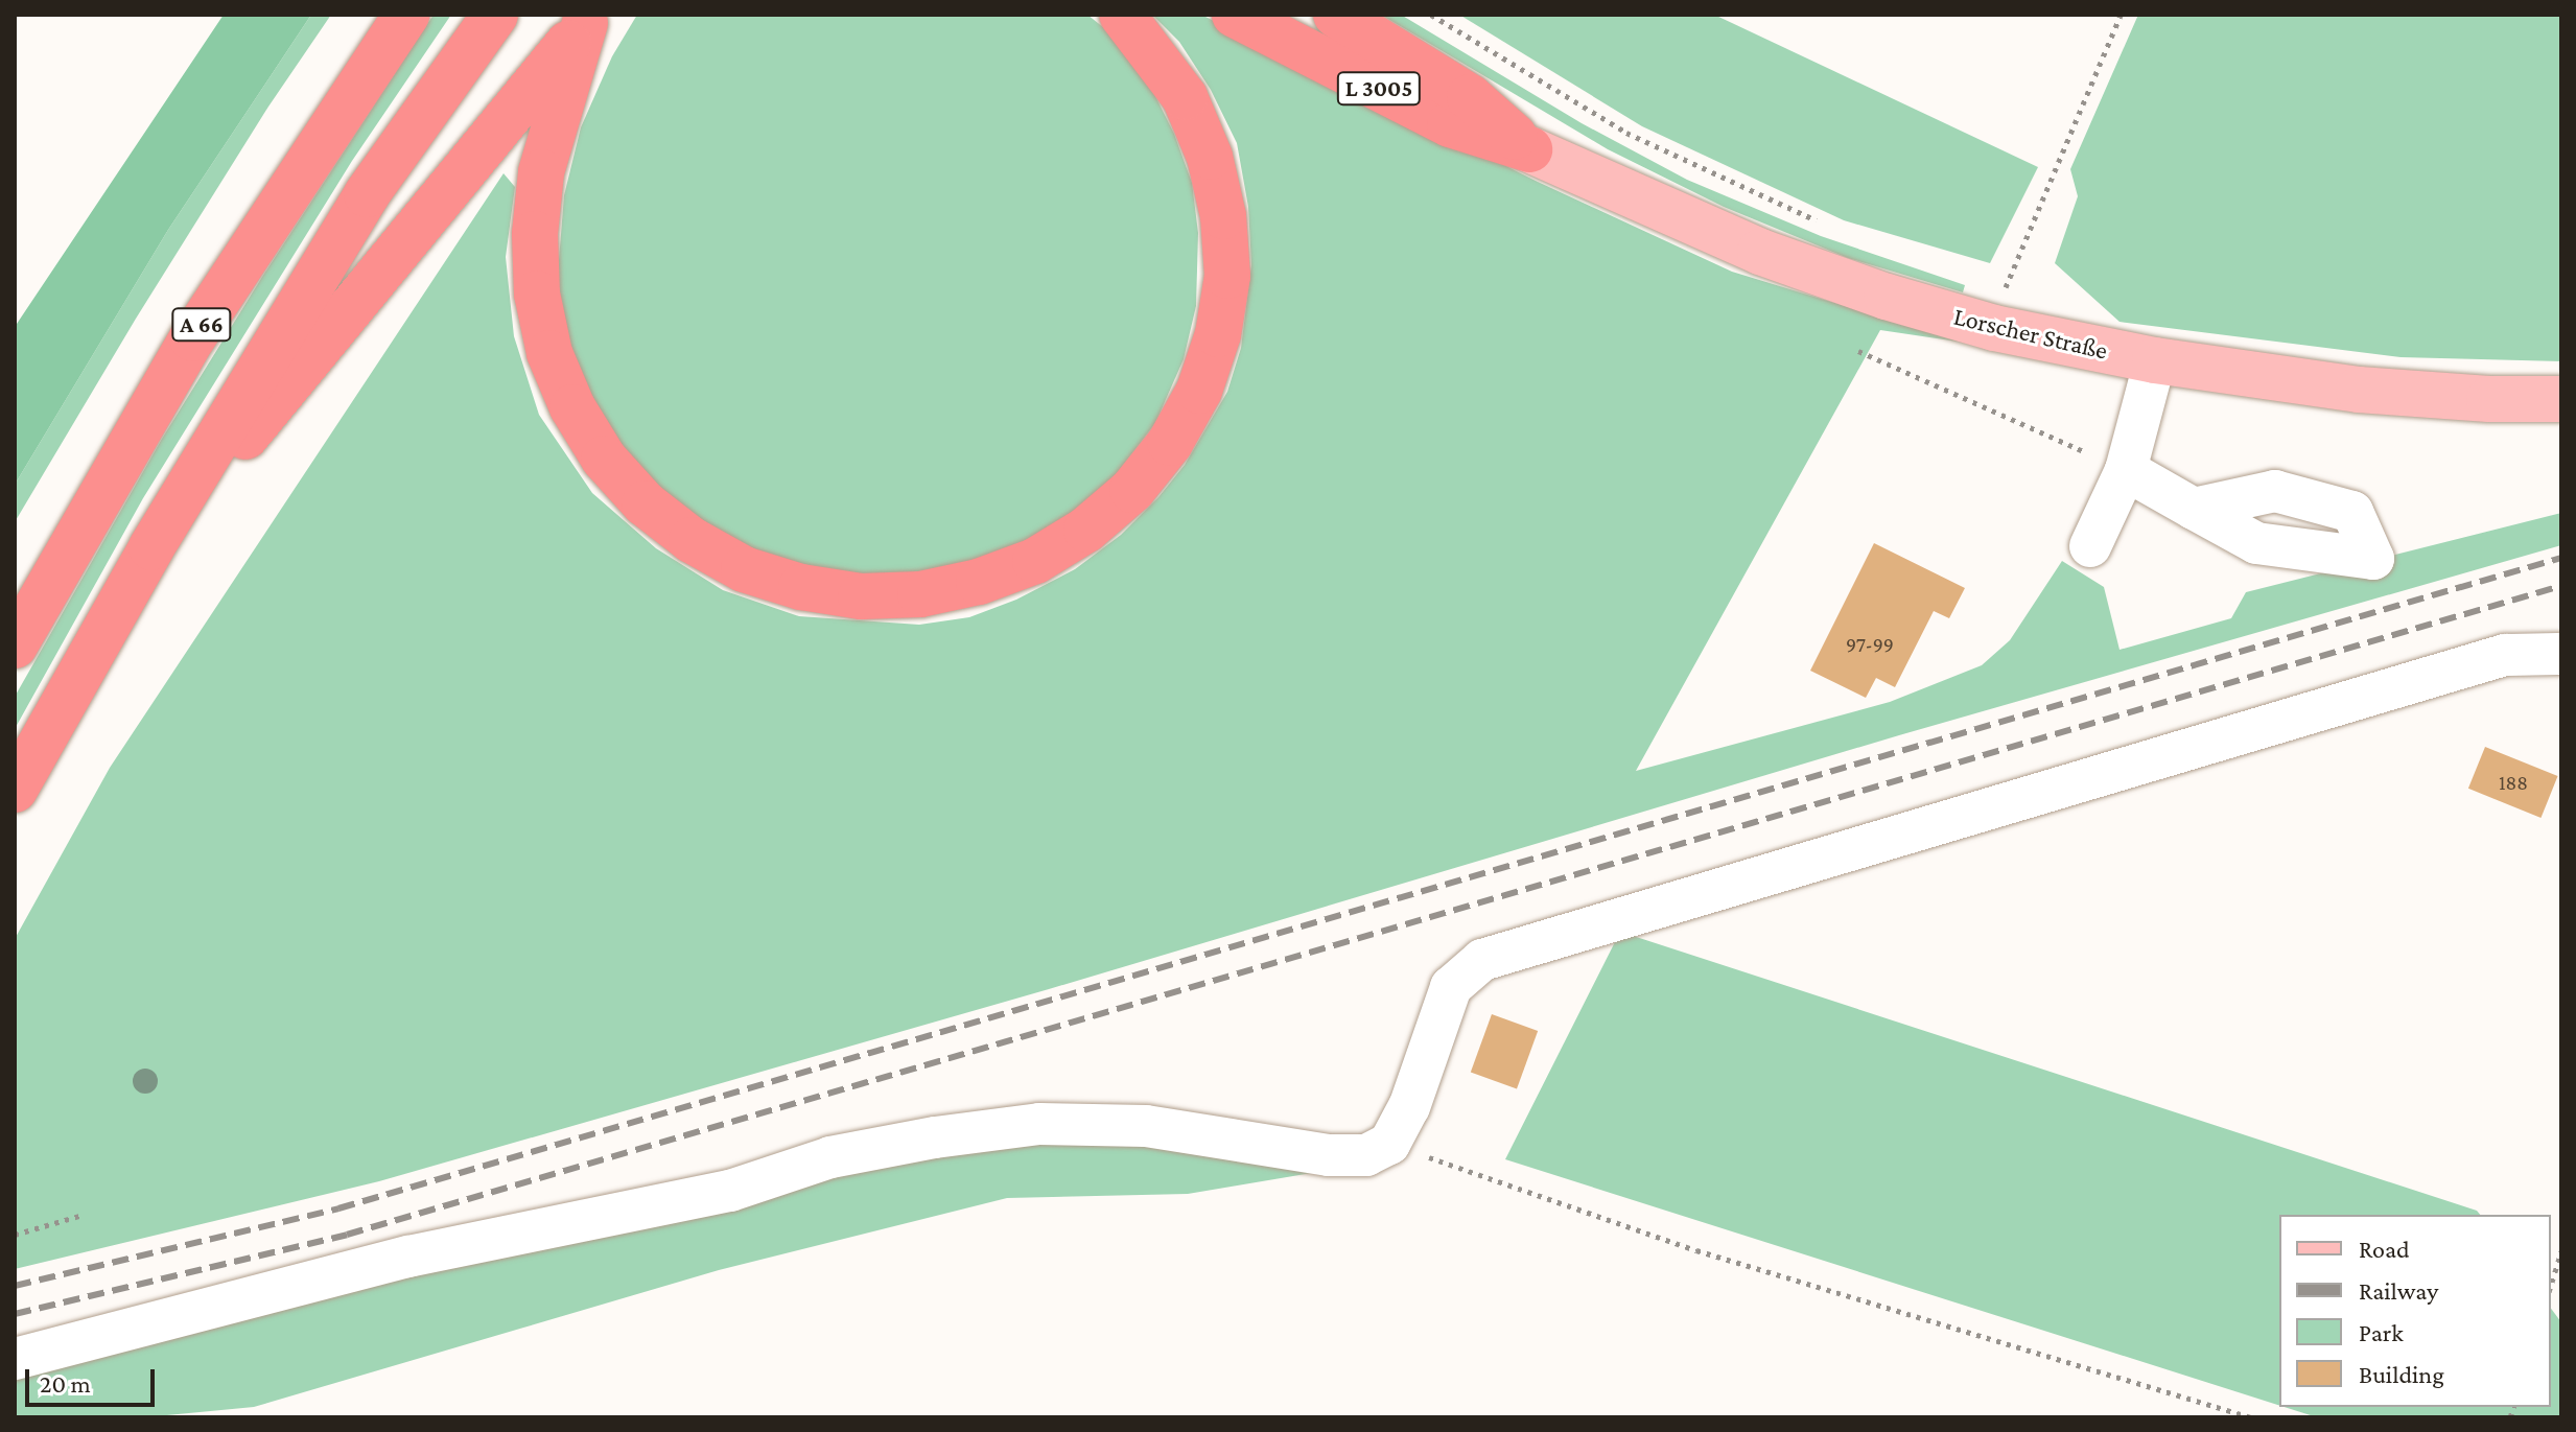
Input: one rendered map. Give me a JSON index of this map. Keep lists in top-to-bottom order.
{
  "streets": {
    "highway": ["L 3005", "A 66"],
    "main road": ["Lorscher Straße"]
  },
  "crossings": [
    ["L 3005", "Lorscher Straße"]
  ],
  "house_numbers": ["97-99", "188"],
  "legend": [
    "Road",
    "Railway",
    "Park",
    "Building"
  ],
  "scale_bar": "20 m"
}
